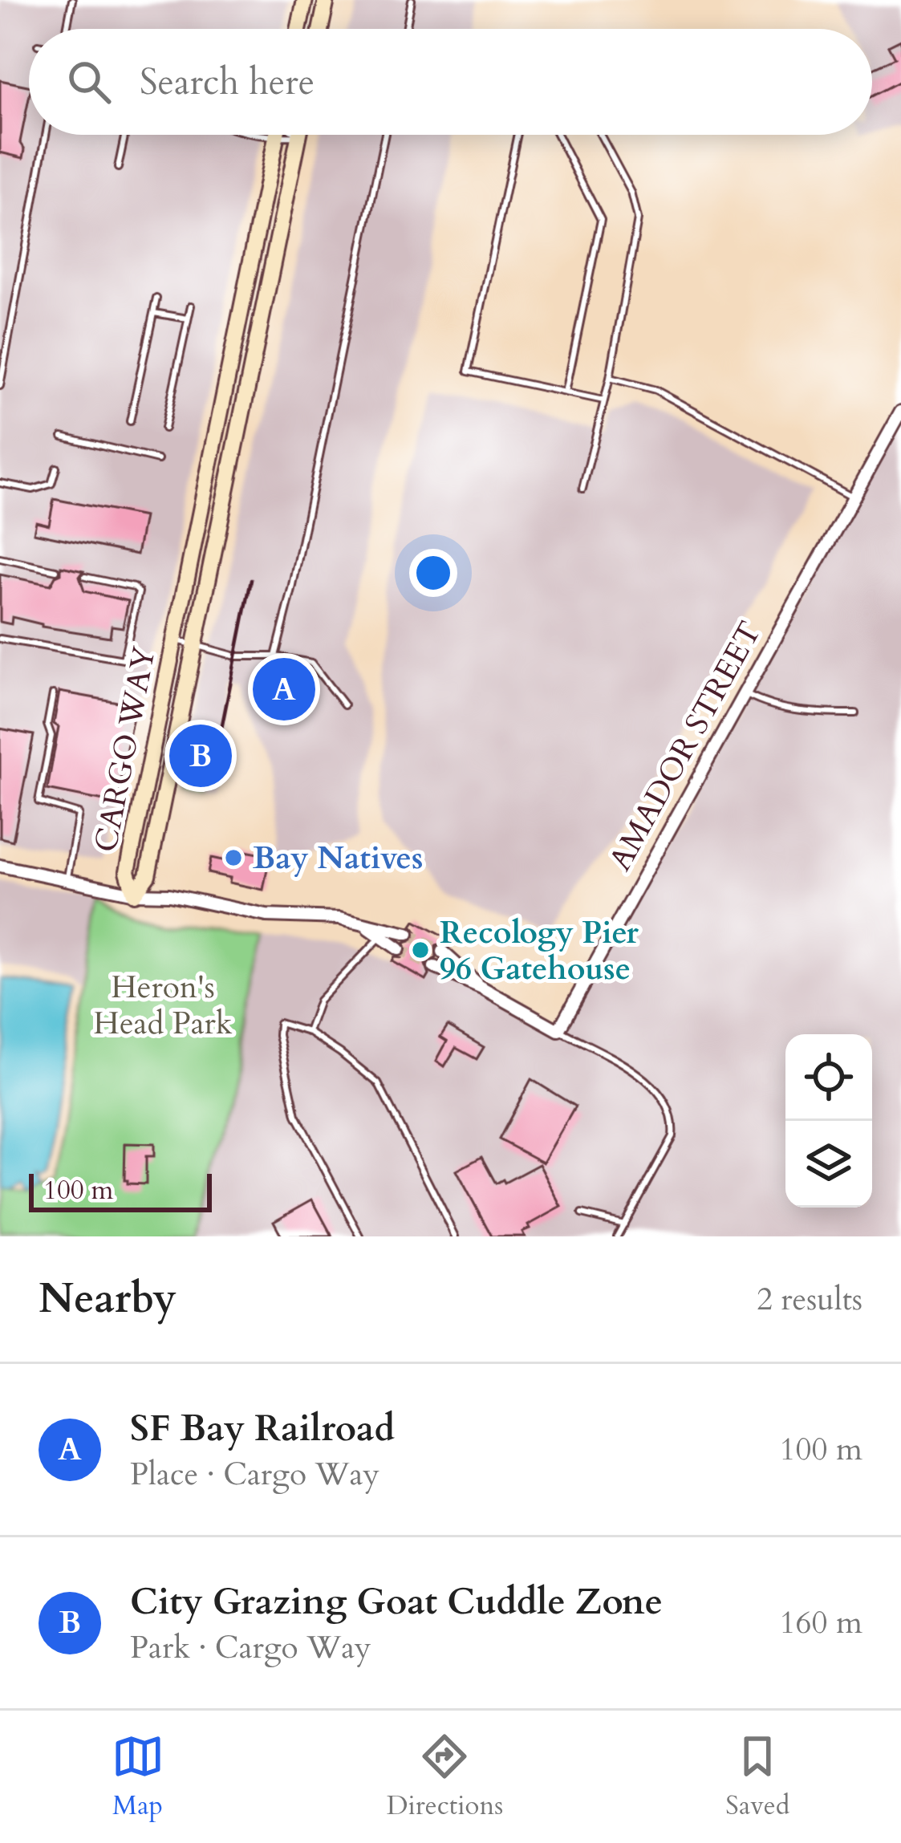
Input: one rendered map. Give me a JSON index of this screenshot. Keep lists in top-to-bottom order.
{
  "streets": {
    "main road": ["CARGO WAY"],
    "street": ["AMADOR STREET"]
  },
  "parks": ["Heron's Head Park"],
  "places": ["Bay Natives", "Recology Pier 96 Gatehouse"],
  "scale_bar": "100 m",
  "page": {
    "search": "Search here",
    "pins": ["A", "B"],
    "scale": "100 m",
    "heading": ["Nearby", "2 results"],
    "list": [
      {
        "mark": "A",
        "name": "SF Bay Railroad",
        "note": "Place · Cargo Way",
        "value": "100 m"
      },
      {
        "mark": "B",
        "name": "City Grazing Goat Cuddle Zone",
        "note": "Park · Cargo Way",
        "value": "160 m"
      }
    ],
    "nav": ["Map", "Directions", "Saved"]
  }
}
